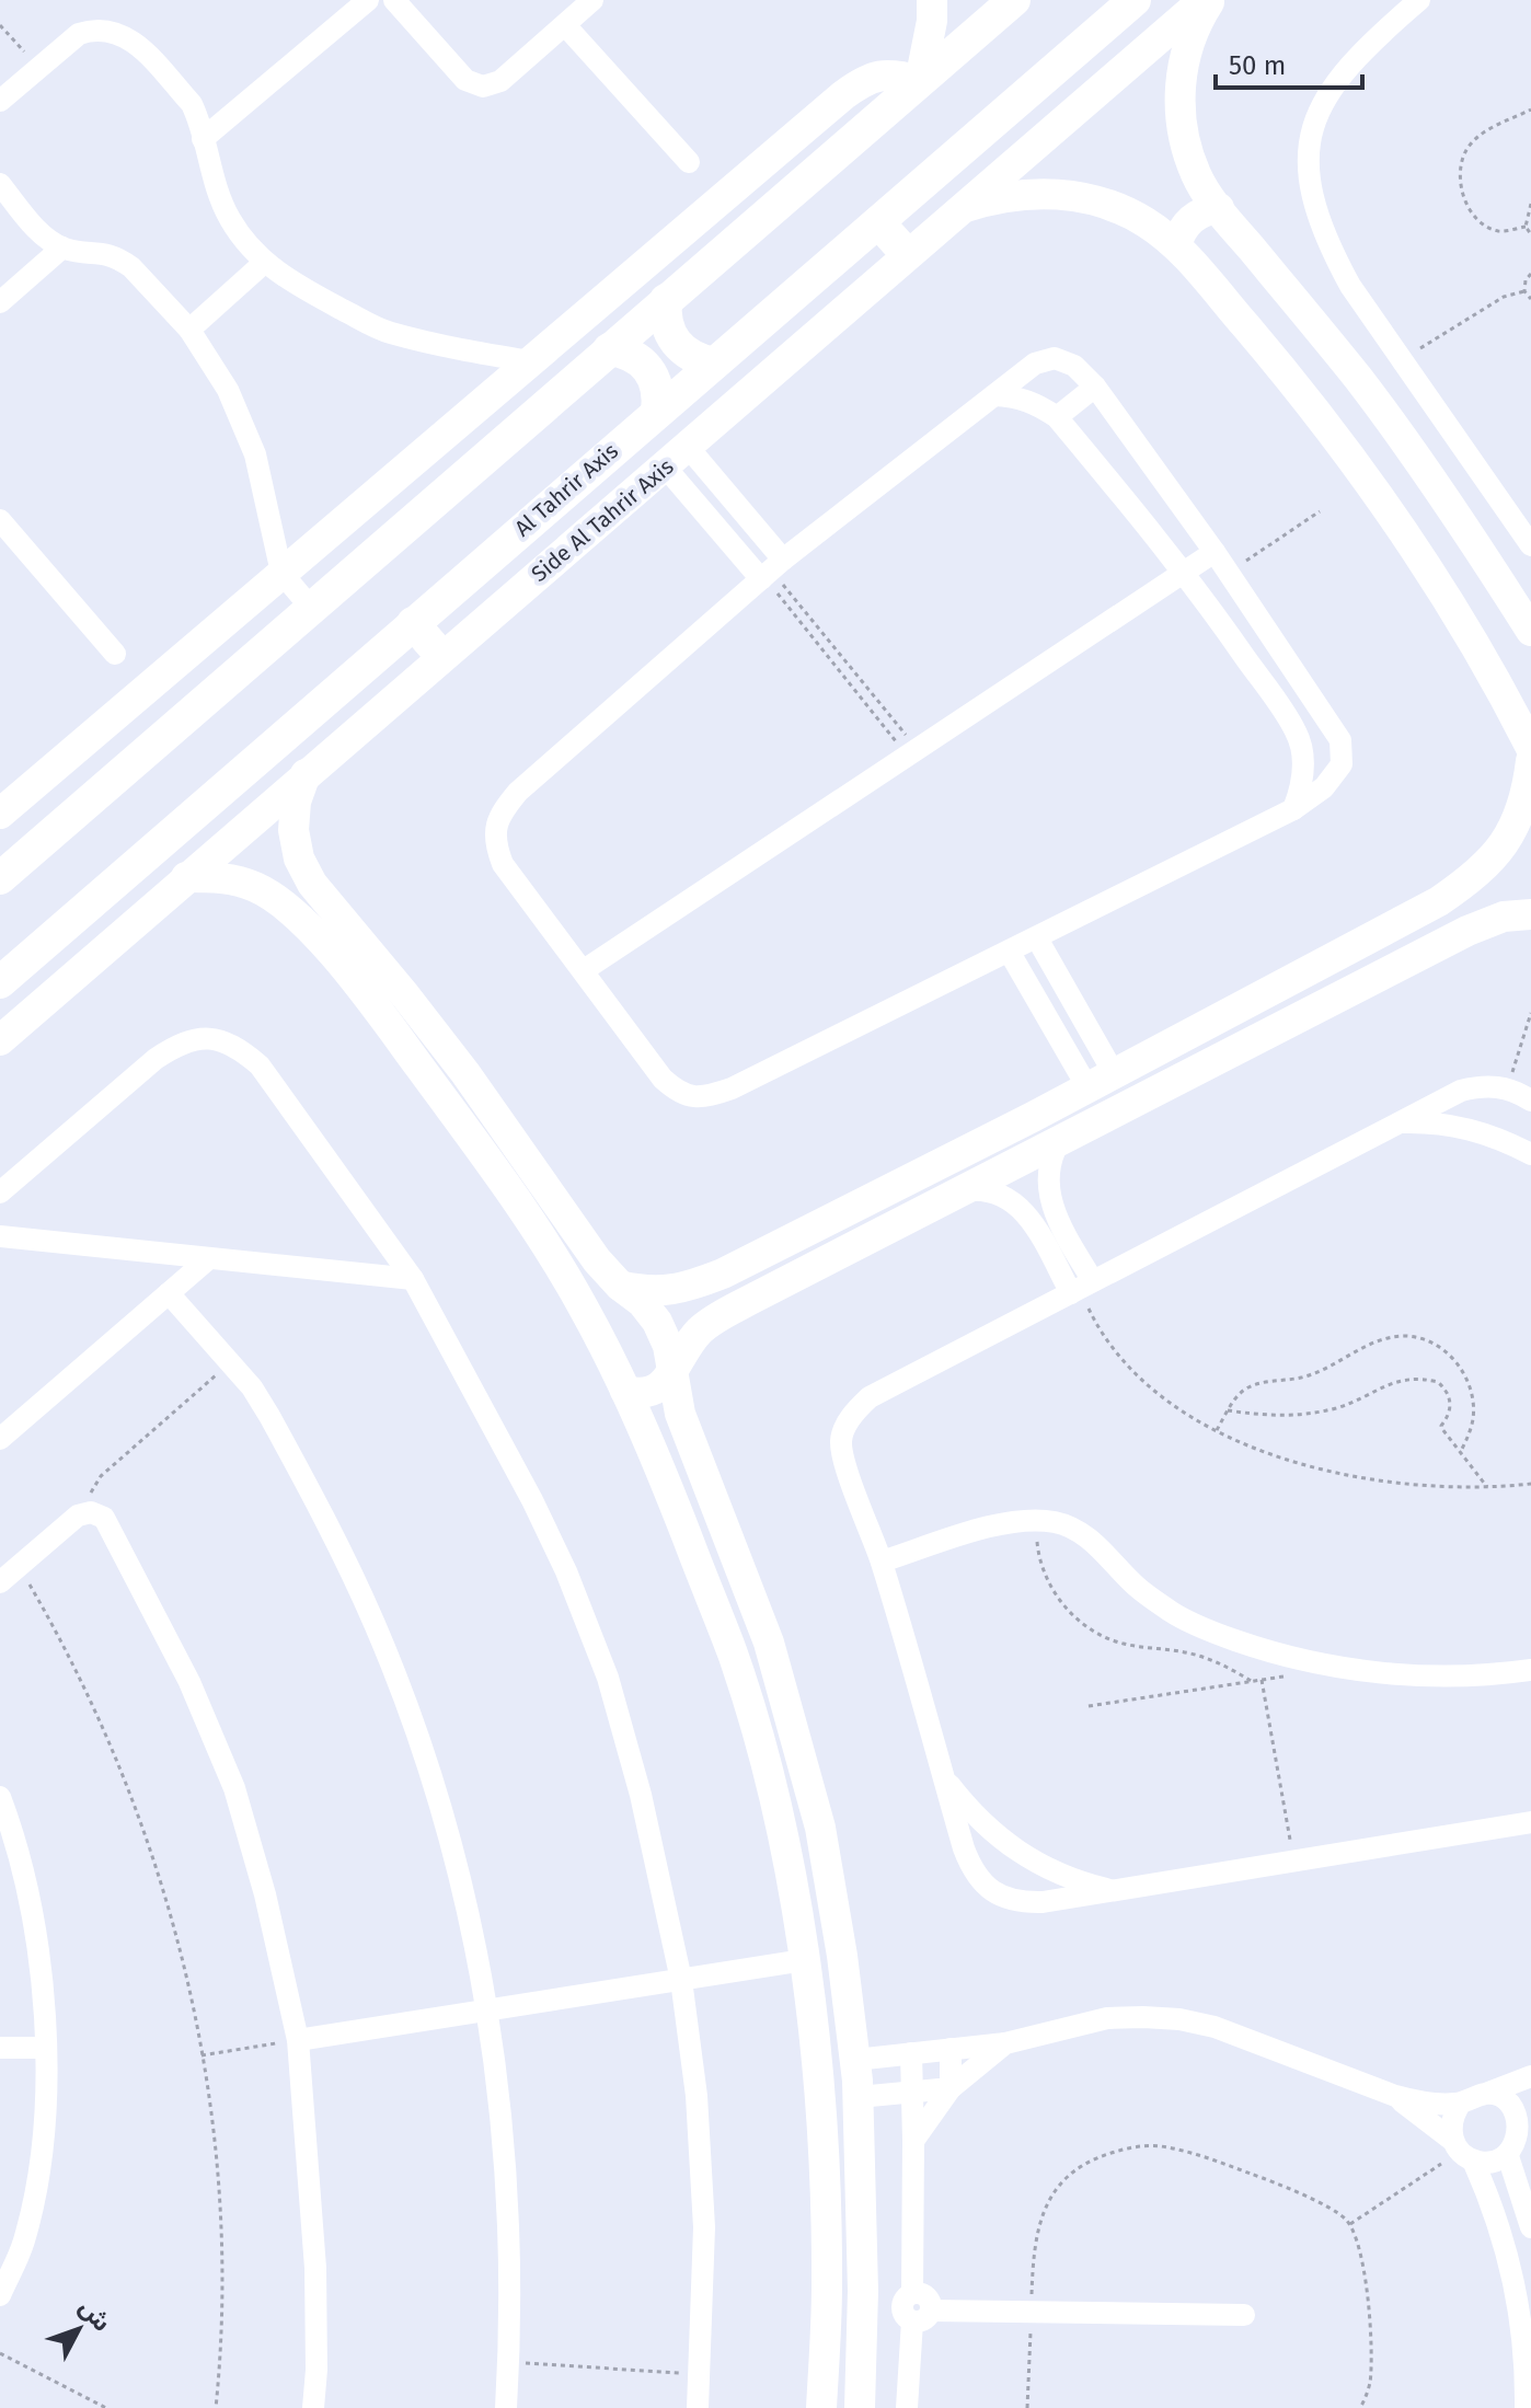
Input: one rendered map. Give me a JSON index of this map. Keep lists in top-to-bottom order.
{
  "streets": {
    "main road": ["Al Tahrir Axis"],
    "street": ["Side Al Tahrir Axis"]
  },
  "scale_bar": "50 m",
  "north": "top right"
}
